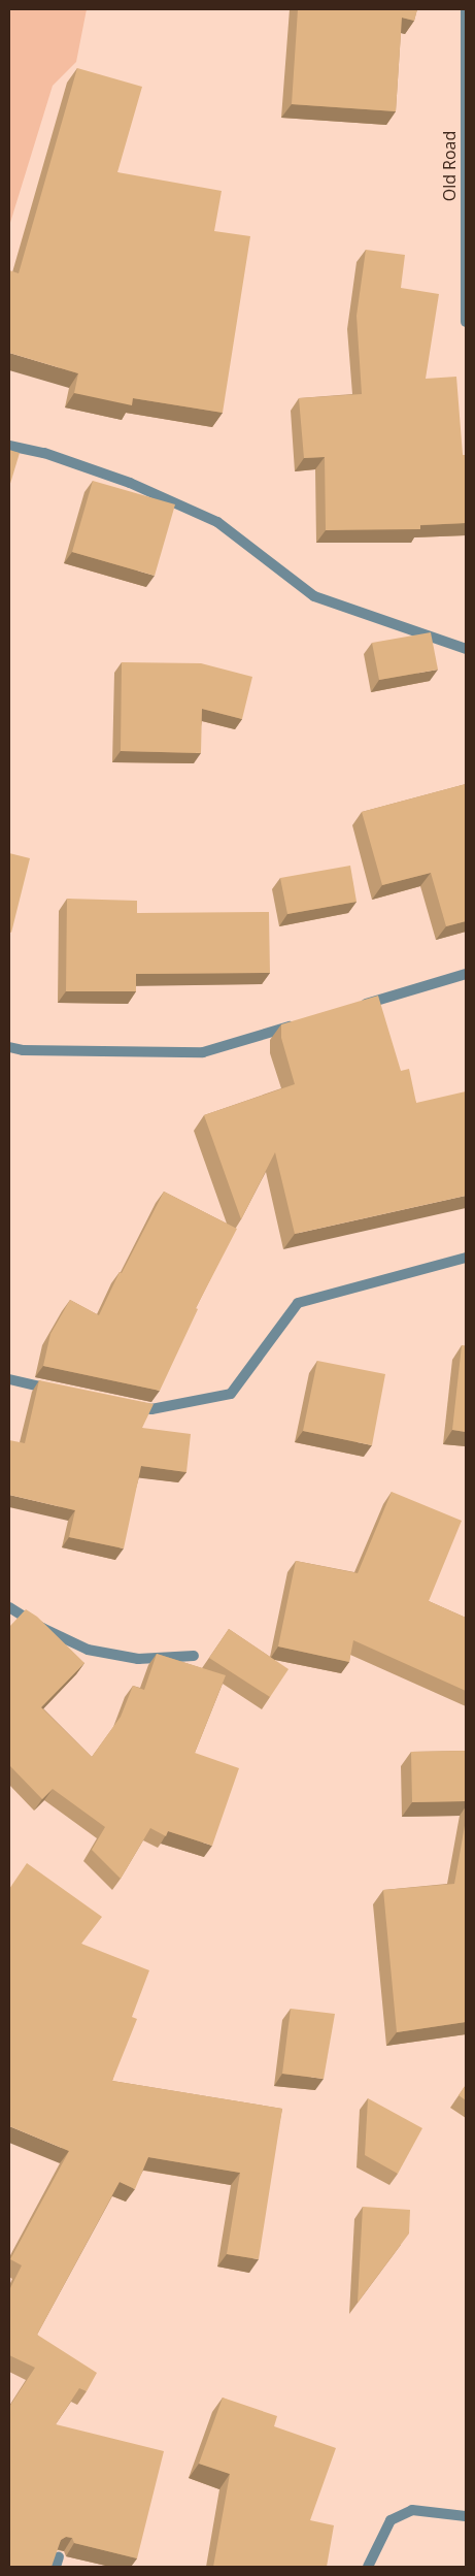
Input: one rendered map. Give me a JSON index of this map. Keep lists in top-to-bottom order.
{
  "streets": {
    "street": ["Old Road"]
  }
}
